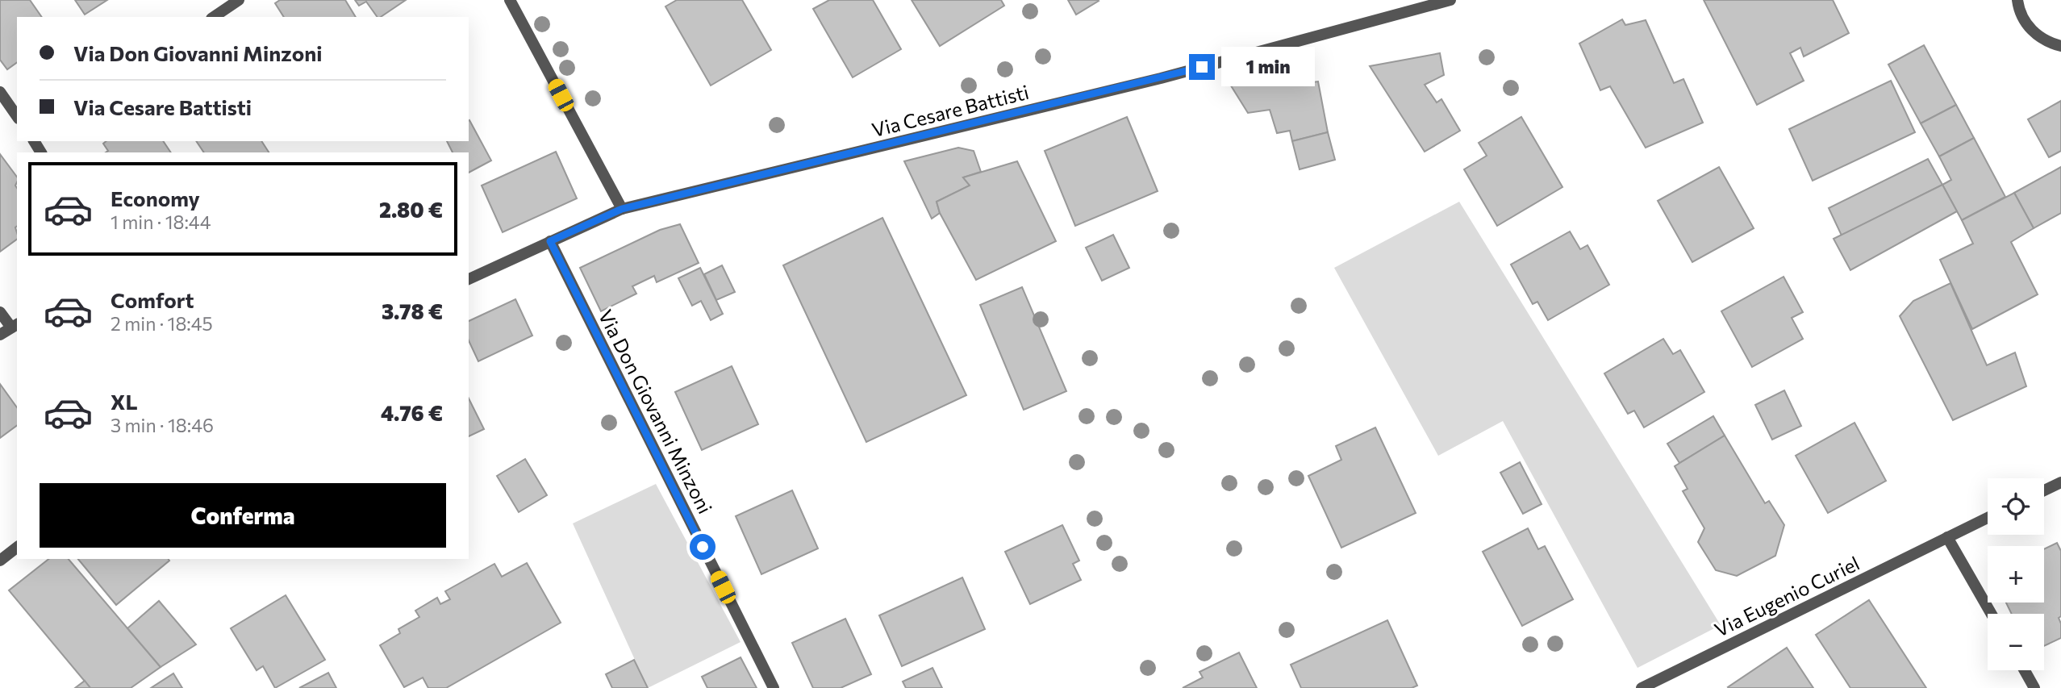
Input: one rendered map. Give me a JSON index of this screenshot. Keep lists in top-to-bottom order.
{
  "streets": {
    "street": ["Via Cesare Battisti", "Via Don Giovanni Minzoni", "Via Eugenio Curiel"]
  },
  "crossings": [
    ["Via Cesare Battisti", "Via Don Giovanni Minzoni"]
  ],
  "page": {
    "banner": ["Via Don Giovanni Minzoni", "Via Cesare Battisti"],
    "bubble": "1 min",
    "list": [
      {
        "name": "Economy",
        "note": "1 min · 18:44",
        "value": "2.80 €"
      },
      {
        "name": "Comfort",
        "note": "2 min · 18:45",
        "value": "3.78 €"
      },
      {
        "name": "XL",
        "note": "3 min · 18:46",
        "value": "4.76 €"
      }
    ],
    "buttons": "Conferma",
    "map_buttons": ["+", "−"]
  }
}
